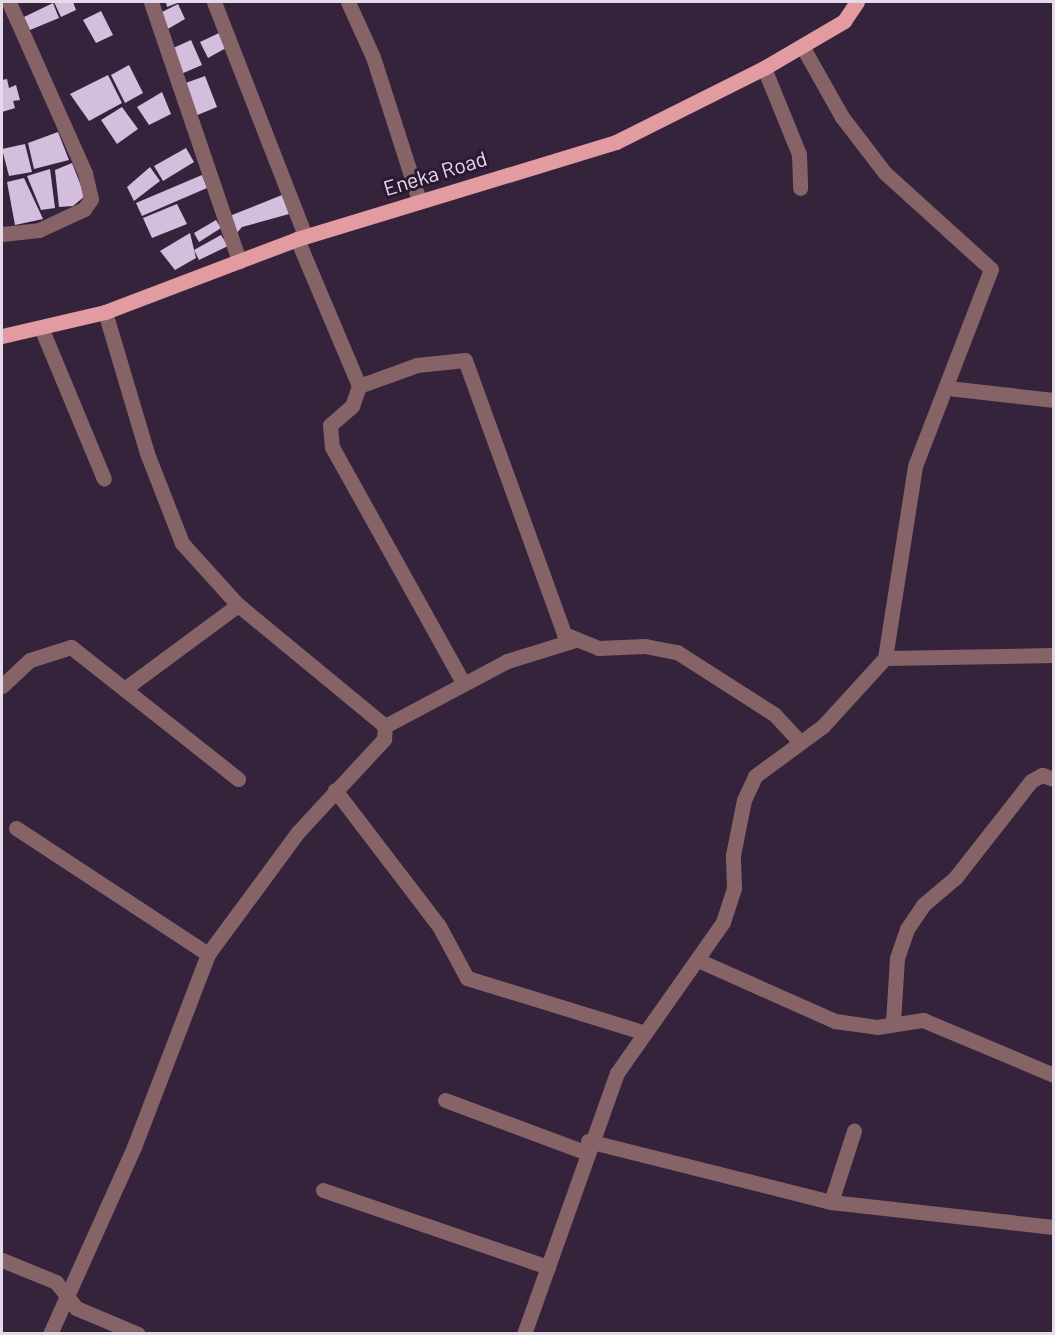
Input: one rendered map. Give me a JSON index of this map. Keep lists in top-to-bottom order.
{
  "streets": {
    "main road": ["Eneka Road"]
  }
}
